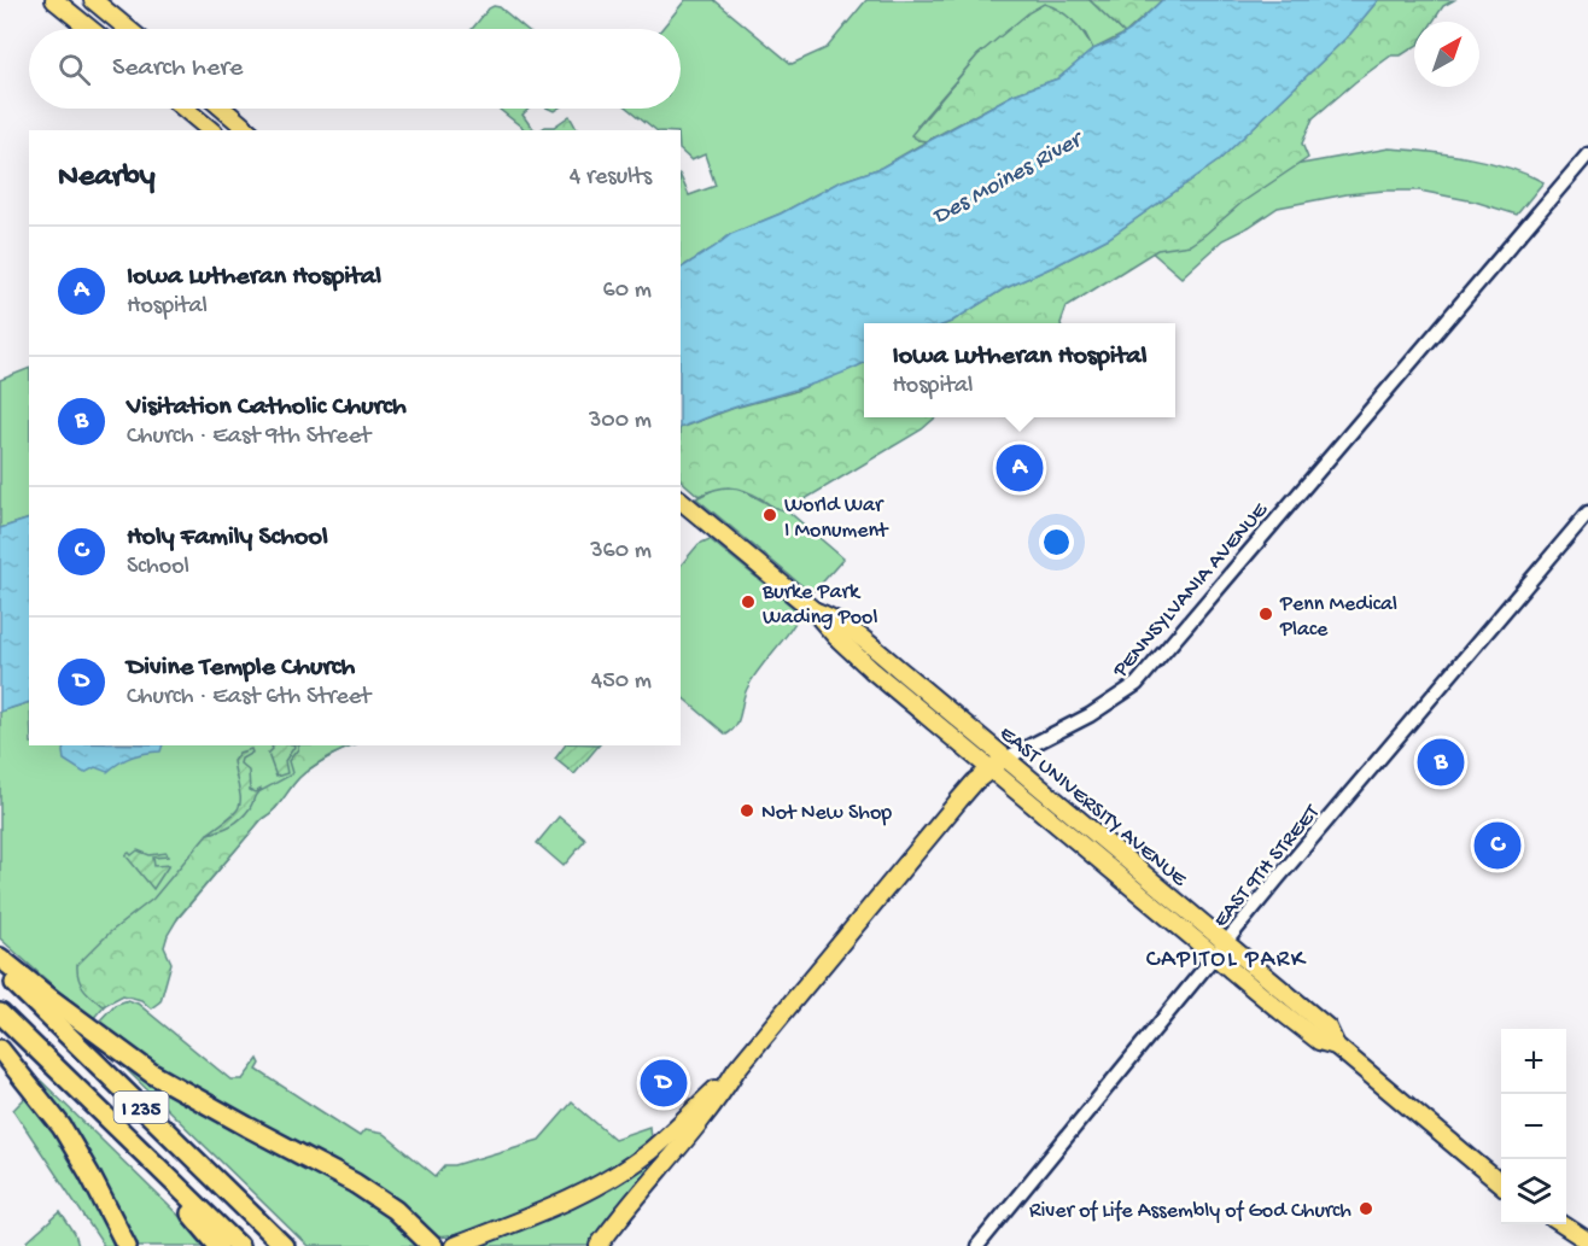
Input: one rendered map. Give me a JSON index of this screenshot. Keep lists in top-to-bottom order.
{
  "streets": {
    "highway": ["I 235"],
    "main road": ["PENNSYLVANIA AVENUE", "EAST UNIVERSITY AVENUE"],
    "street": ["EAST 9TH STREET"]
  },
  "crossings": [
    ["PENNSYLVANIA AVENUE", "EAST UNIVERSITY AVENUE"],
    ["EAST UNIVERSITY AVENUE", "EAST 9TH STREET"]
  ],
  "districts": ["CAPITOL PARK"],
  "water": ["Des Moines River"],
  "places": [
    "World War I Monument",
    "Burke Park Wading Pool",
    "Penn Medical Place",
    "Not New Shop",
    "River of Life Assembly of God Church"
  ],
  "north": "top right",
  "page": {
    "search": "Search here",
    "heading": ["Nearby", "4 results"],
    "list": [
      {
        "mark": "A",
        "name": "Iowa Lutheran Hospital",
        "note": "Hospital",
        "value": "60 m"
      },
      {
        "mark": "B",
        "name": "Visitation Catholic Church",
        "note": "Church · East 9th Street",
        "value": "300 m"
      },
      {
        "mark": "C",
        "name": "Holy Family School",
        "note": "School",
        "value": "360 m"
      },
      {
        "mark": "D",
        "name": "Divine Temple Church",
        "note": "Church · East 6th Street",
        "value": "450 m"
      }
    ],
    "popup": ["Iowa Lutheran Hospital", "Hospital"],
    "pins": [
      "A",
      "B",
      "C",
      "D"
    ],
    "map_buttons": ["+", "−"]
  }
}
